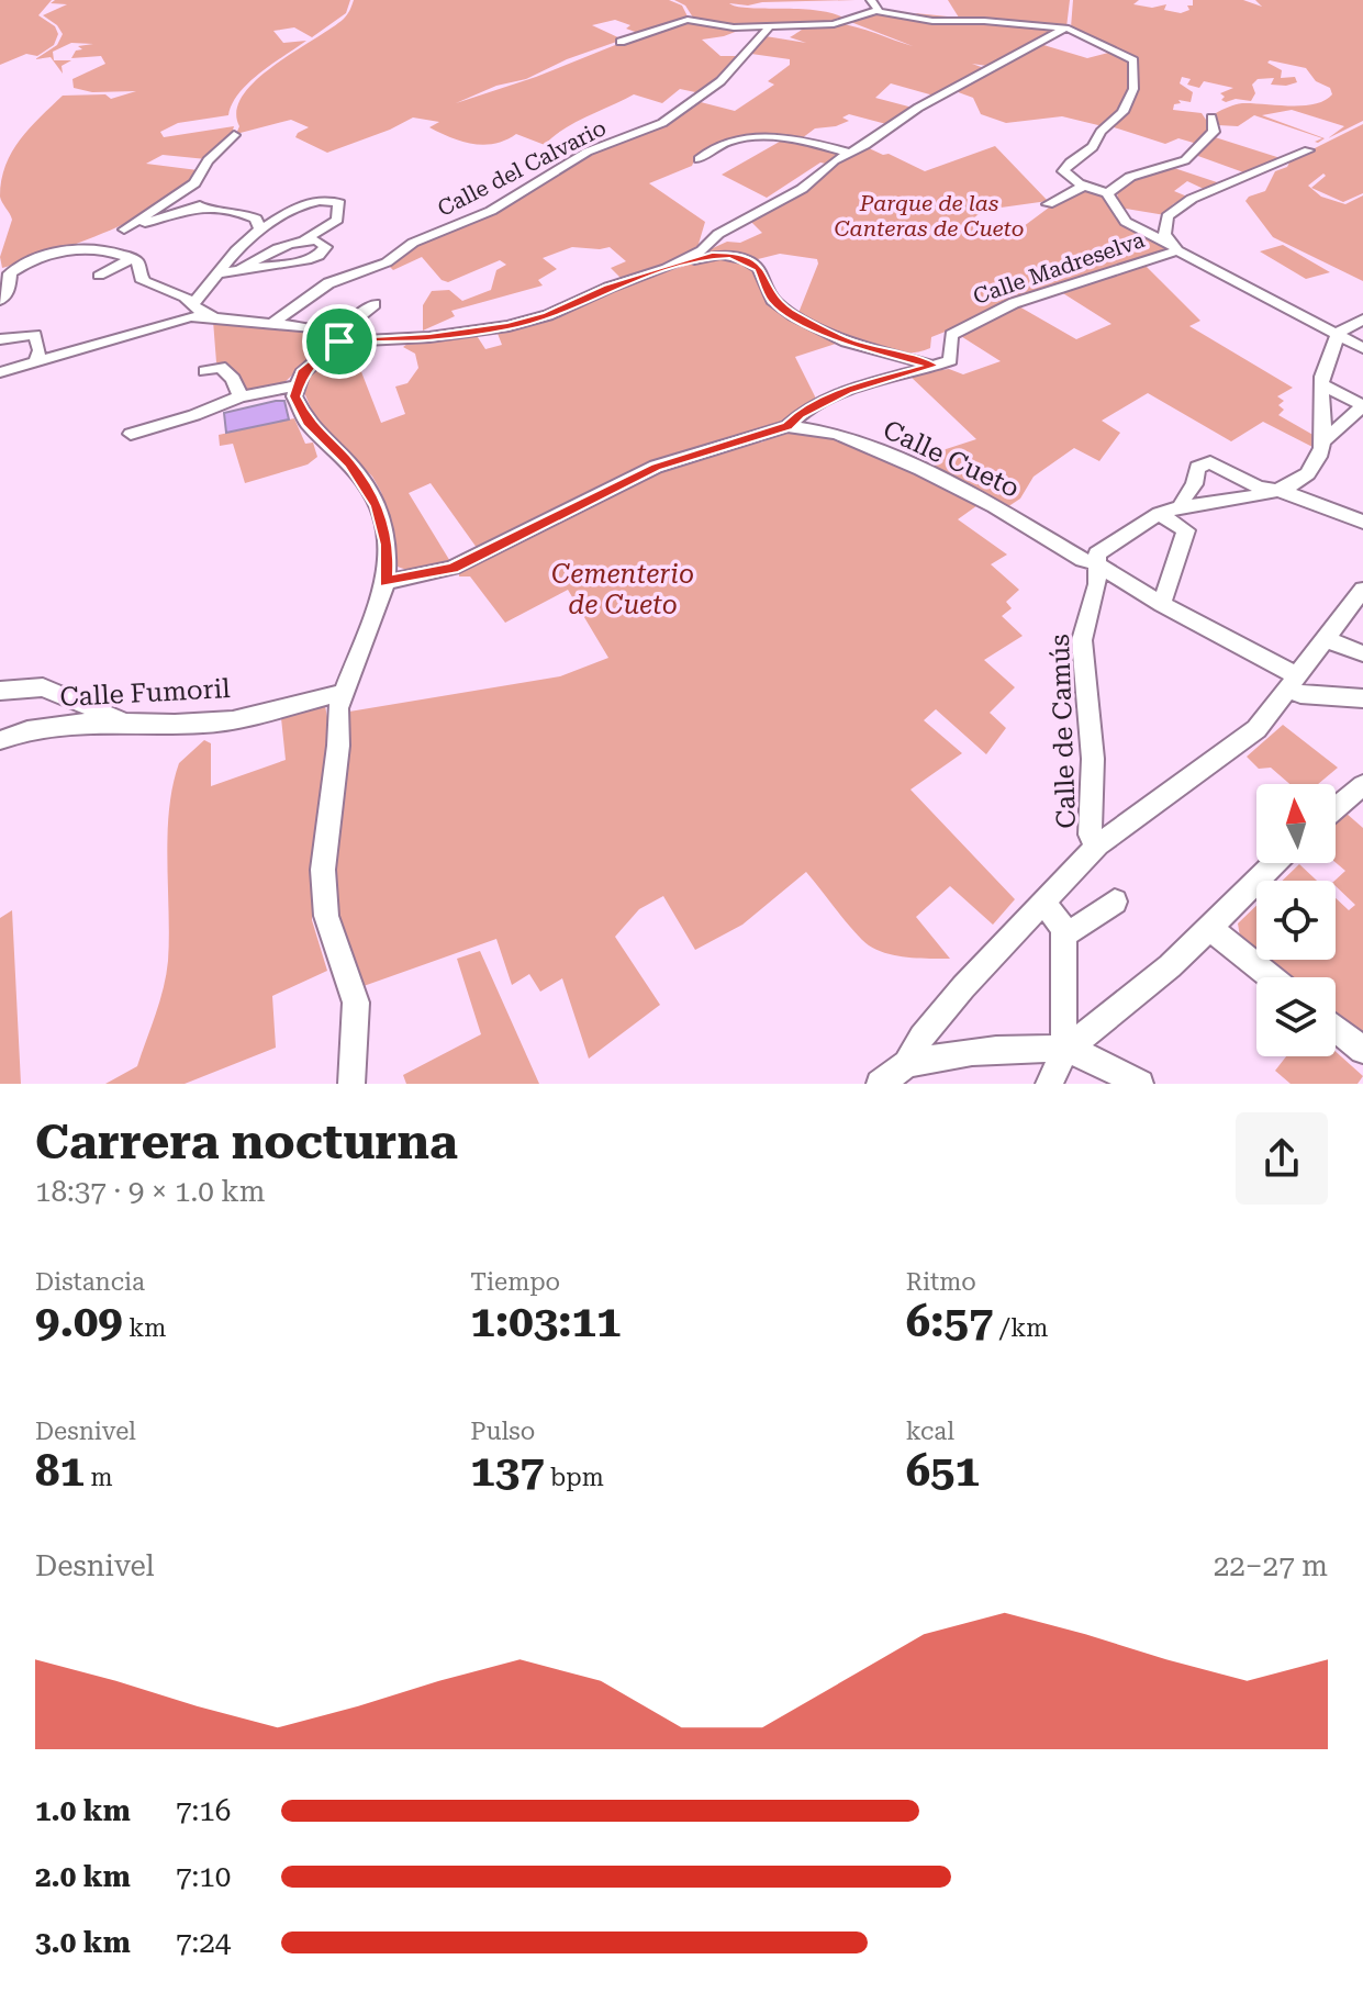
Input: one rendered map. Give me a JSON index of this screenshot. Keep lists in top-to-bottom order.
{
  "streets": {
    "street": [
      "Calle del Calvario",
      "Calle Madreselva",
      "Calle Cueto",
      "Calle Fumoril",
      "Calle de Camús"
    ]
  },
  "crossings": [
    ["Calle Cueto", "Calle de Camús"]
  ],
  "parks": ["Parque de las Canteras de Cueto", "Cementerio de Cueto"],
  "north": "top",
  "page": {
    "heading": ["Carrera nocturna", "18:37 · 9 × 1.0 km"],
    "stats": [
      ["Distancia", "9.09 km"],
      ["Tiempo", "1:03:11"],
      ["Ritmo", "6:57 /km"],
      ["Desnivel", "81 m"],
      ["Pulso", "137 bpm"],
      ["kcal", "651"]
    ],
    "chart": ["Desnivel", "22–27 m"],
    "list": [
      {
        "name": "1.0 km",
        "note": "7:16"
      },
      {
        "name": "2.0 km",
        "note": "7:10"
      },
      {
        "name": "3.0 km",
        "note": "7:24"
      }
    ]
  }
}
